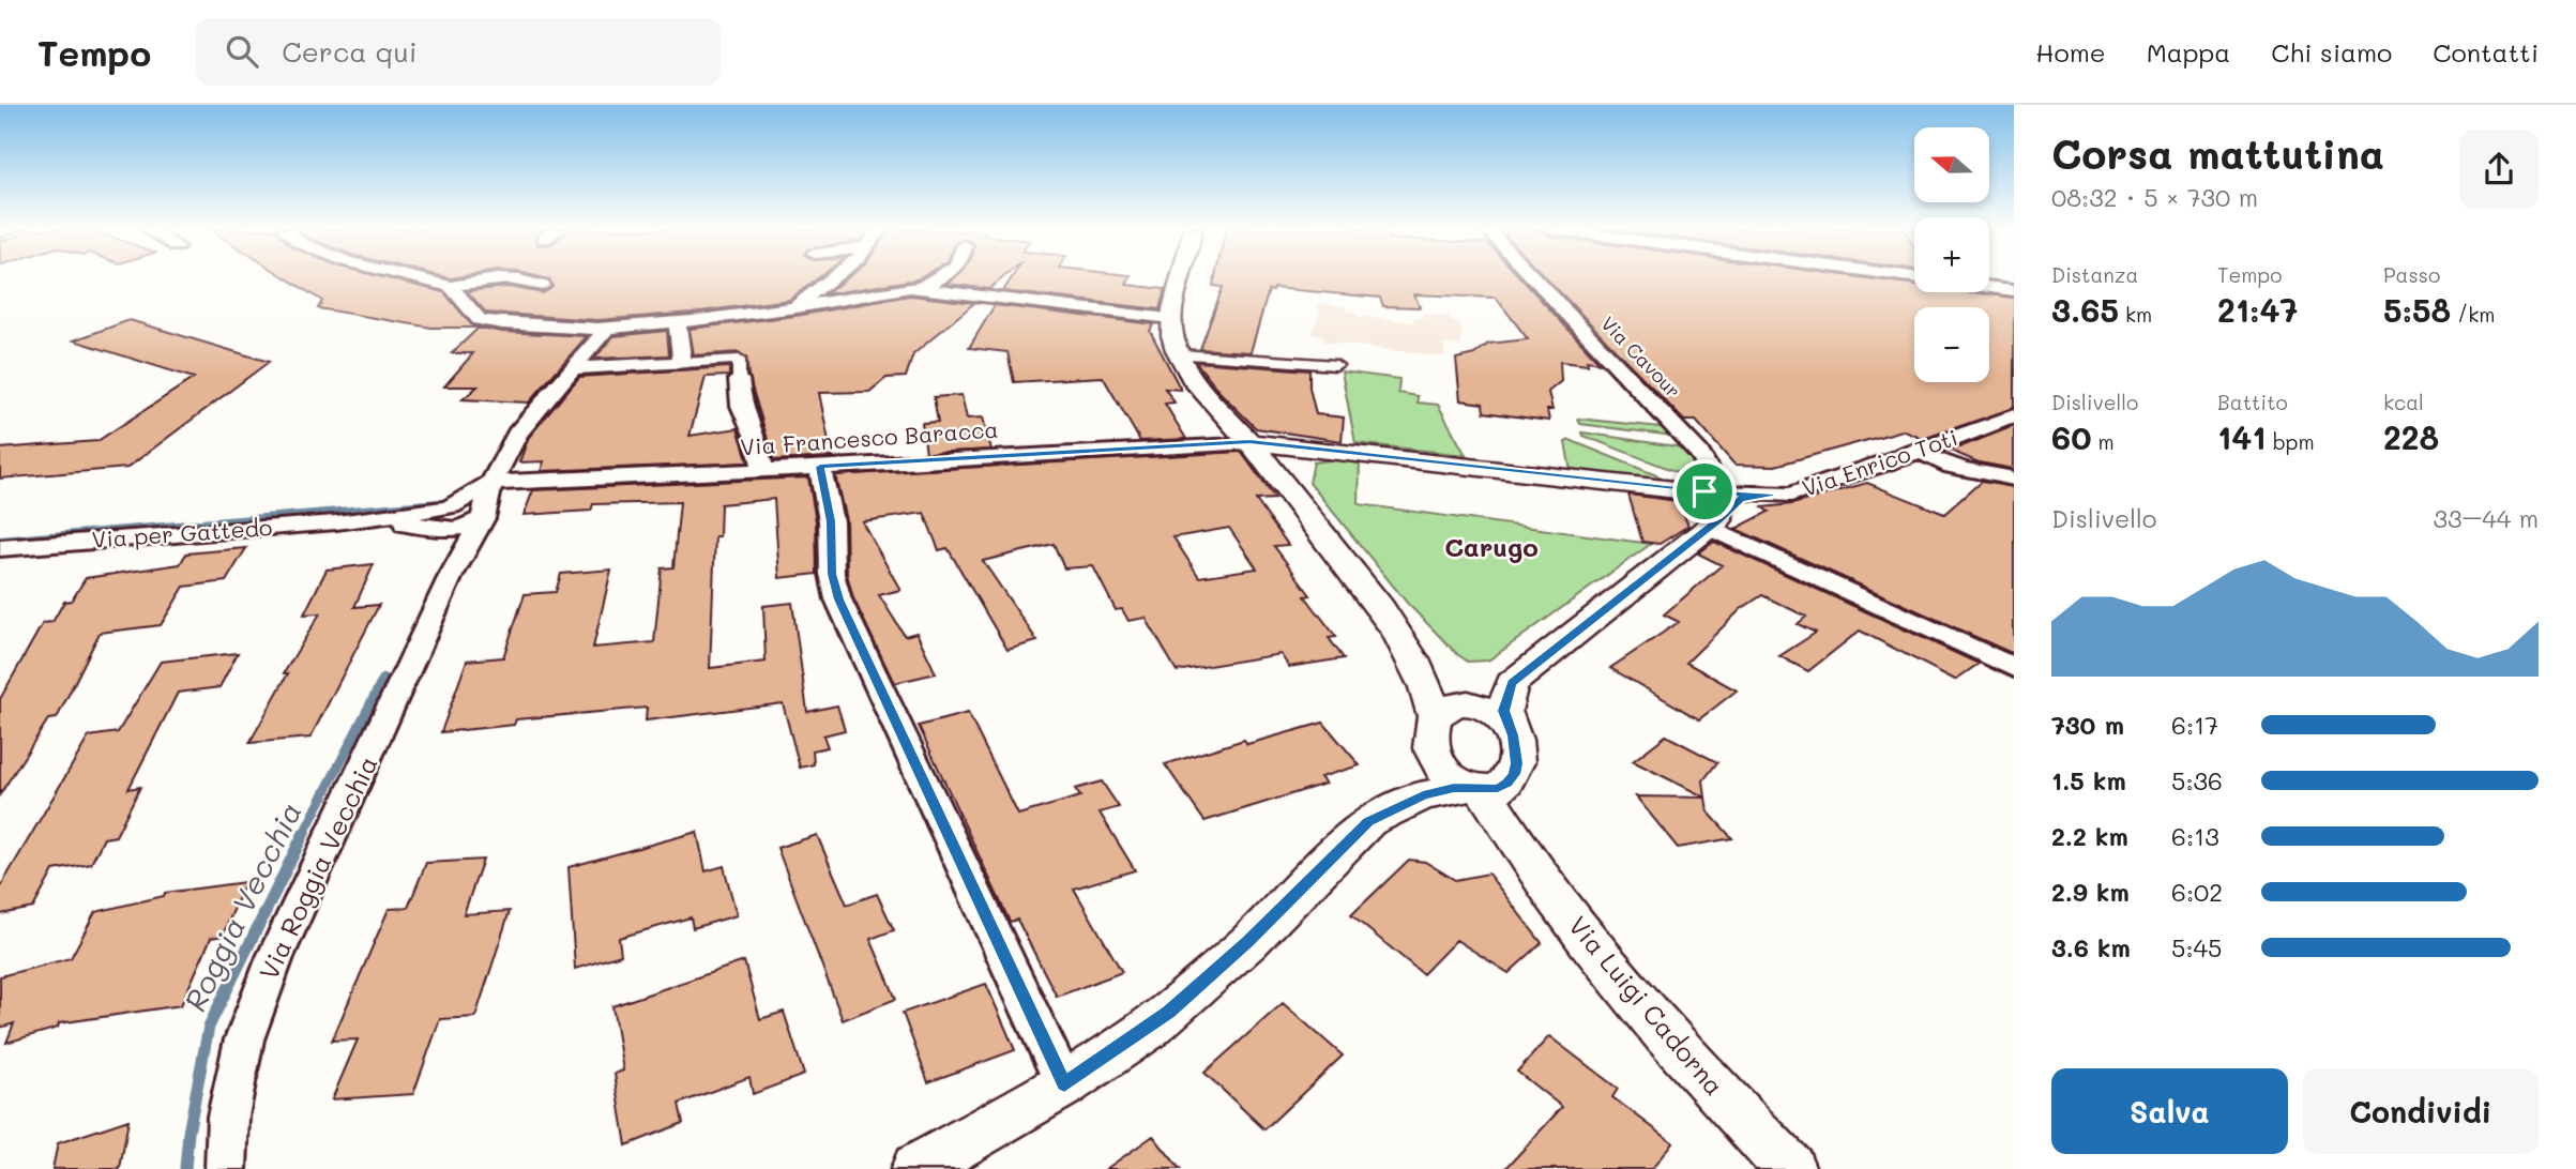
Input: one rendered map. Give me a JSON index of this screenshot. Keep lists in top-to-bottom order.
{
  "streets": {
    "street": [
      "Via Cavour",
      "Via Francesco Baracca",
      "Via Enrico Toti",
      "Via per Gattedo",
      "Via Roggia Vecchia",
      "Via Luigi Cadorna"
    ]
  },
  "crossings": [
    ["Via Cavour", "Via Enrico Toti"],
    ["Via Francesco Baracca", "Via Enrico Toti"],
    ["Via Francesco Baracca", "Via Roggia Vecchia"],
    ["Via per Gattedo", "Via Roggia Vecchia"]
  ],
  "districts": ["Carugo"],
  "water": ["Roggia Vecchia"],
  "north": "left",
  "page": {
    "header": "Tempo",
    "search": "Cerca qui",
    "nav": [
      "Home",
      "Mappa",
      "Chi siamo",
      "Contatti"
    ],
    "heading": ["Corsa mattutina", "08:32 · 5 × 730 m"],
    "map_buttons": ["+", "−"],
    "stats": [
      ["Distanza", "3.65 km"],
      ["Tempo", "21:47"],
      ["Passo", "5:58 /km"],
      ["Dislivello", "60 m"],
      ["Battito", "141 bpm"],
      ["kcal", "228"]
    ],
    "chart": ["Dislivello", "33–44 m"],
    "list": [
      {
        "name": "730 m",
        "note": "6:17"
      },
      {
        "name": "1.5 km",
        "note": "5:36"
      },
      {
        "name": "2.2 km",
        "note": "6:13"
      },
      {
        "name": "2.9 km",
        "note": "6:02"
      },
      {
        "name": "3.6 km",
        "note": "5:45"
      }
    ],
    "buttons": ["Salva", "Condividi"]
  }
}
